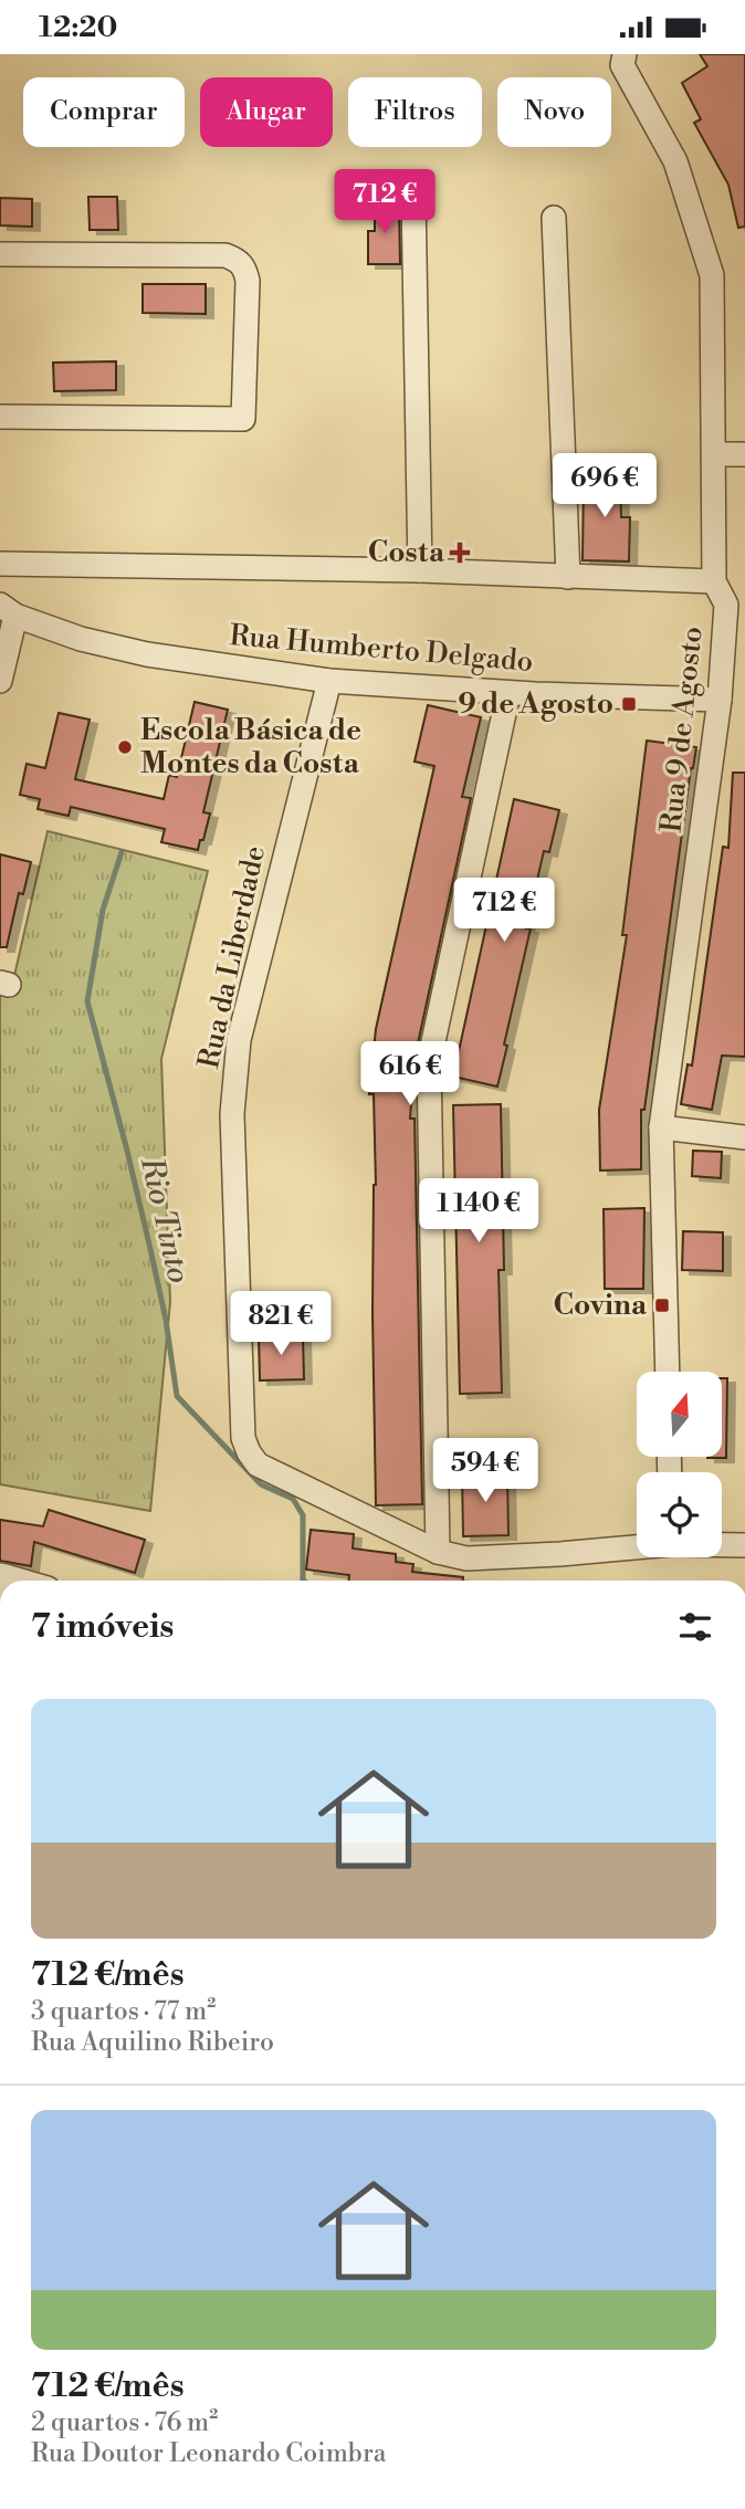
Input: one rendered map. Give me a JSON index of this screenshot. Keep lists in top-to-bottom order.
{
  "streets": {
    "street": ["Rua Humberto Delgado", "Rua 9 de Agosto", "Rua da Liberdade"]
  },
  "crossings": [
    ["Rua Humberto Delgado", "Rua 9 de Agosto"],
    ["Rua Humberto Delgado", "Rua da Liberdade"]
  ],
  "water": ["Rio Tinto"],
  "places": {
    "health": ["Costa"],
    "transit": ["9 de Agosto", "Covina"],
    "other": ["Escola Básica de Montes da Costa"]
  },
  "north": "top",
  "page": {
    "status": "12:20",
    "chip": [
      "Comprar",
      "Alugar",
      "Filtros",
      "Novo"
    ],
    "price": [
      "712 €",
      "696 €",
      "712 €",
      "616 €",
      "1 140 €",
      "821 €",
      "594 €"
    ],
    "heading": "7 imóveis",
    "list": [
      {
        "name": "712 €/mês",
        "note": "3 quartos · 77 m² · Rua Aquilino Ribeiro"
      },
      {
        "name": "712 €/mês",
        "note": "2 quartos · 76 m² · Rua Doutor Leonardo Coimbra"
      }
    ]
  }
}
